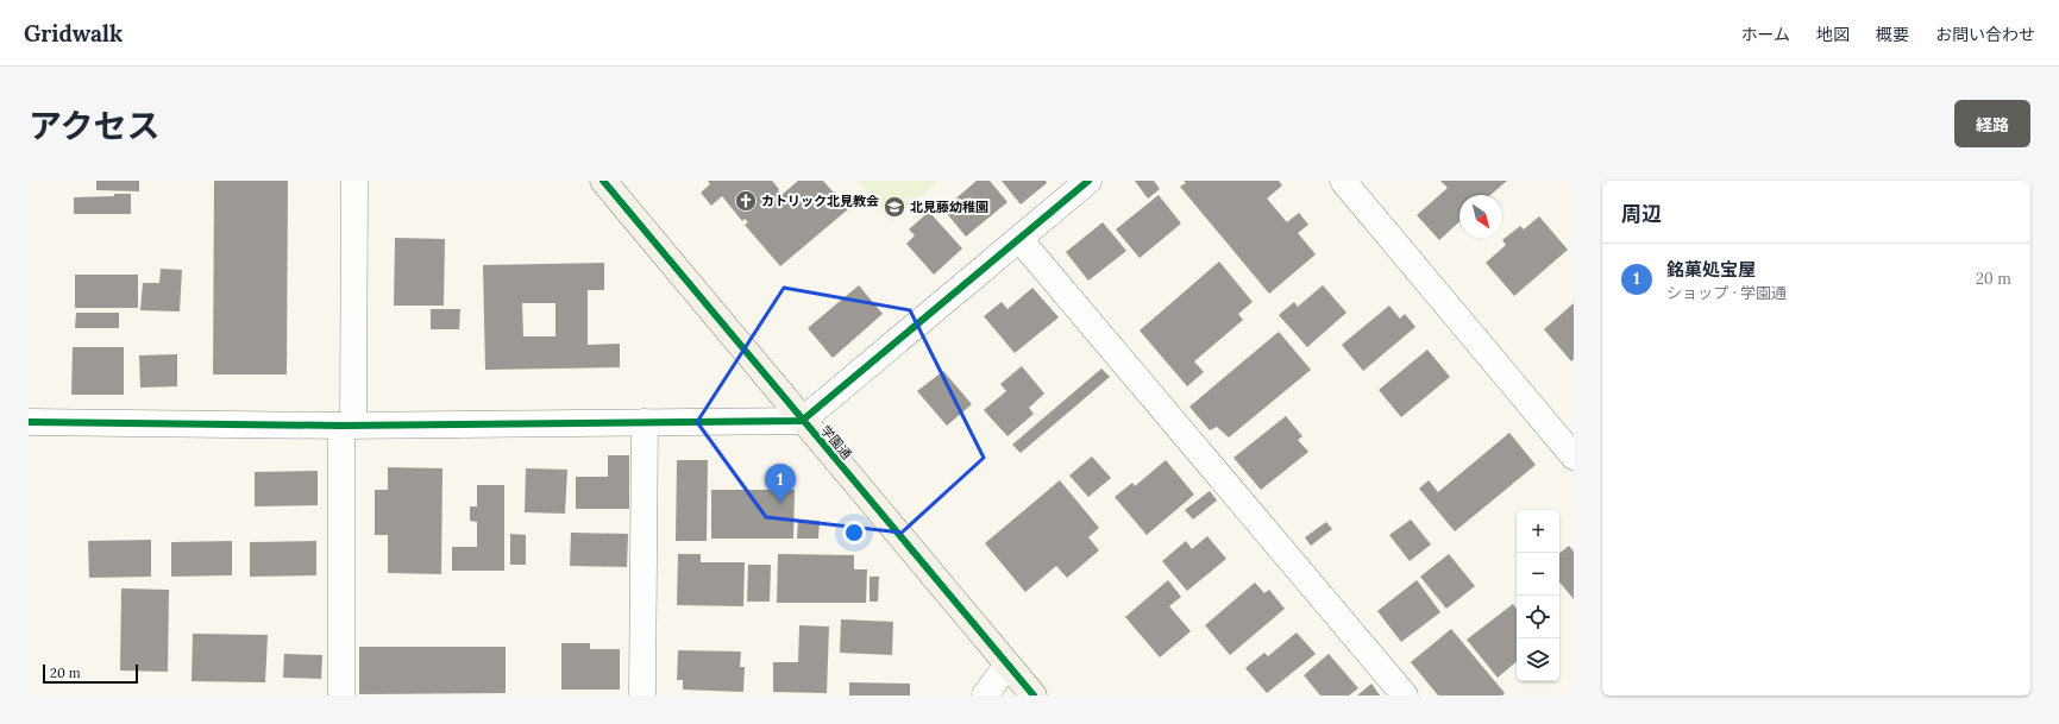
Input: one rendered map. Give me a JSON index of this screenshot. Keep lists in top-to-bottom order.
{
  "streets": {
    "street": ["学園通"]
  },
  "places": {
    "church": ["カトリック北見教会"],
    "school or university": ["北見藤幼稚園"]
  },
  "scale_bar": "20 m",
  "north": "bottom right",
  "page": {
    "header": "Gridwalk",
    "nav": [
      "ホーム",
      "地図",
      "概要",
      "お問い合わせ"
    ],
    "title": "アクセス",
    "buttons": "経路",
    "heading": "周辺",
    "list": [
      {
        "mark": "1",
        "name": "銘菓処宝屋",
        "note": "ショップ · 学園通",
        "value": "20 m"
      }
    ],
    "pins": "1",
    "map_buttons": ["+", "−"],
    "scale": "20 m"
  }
}
